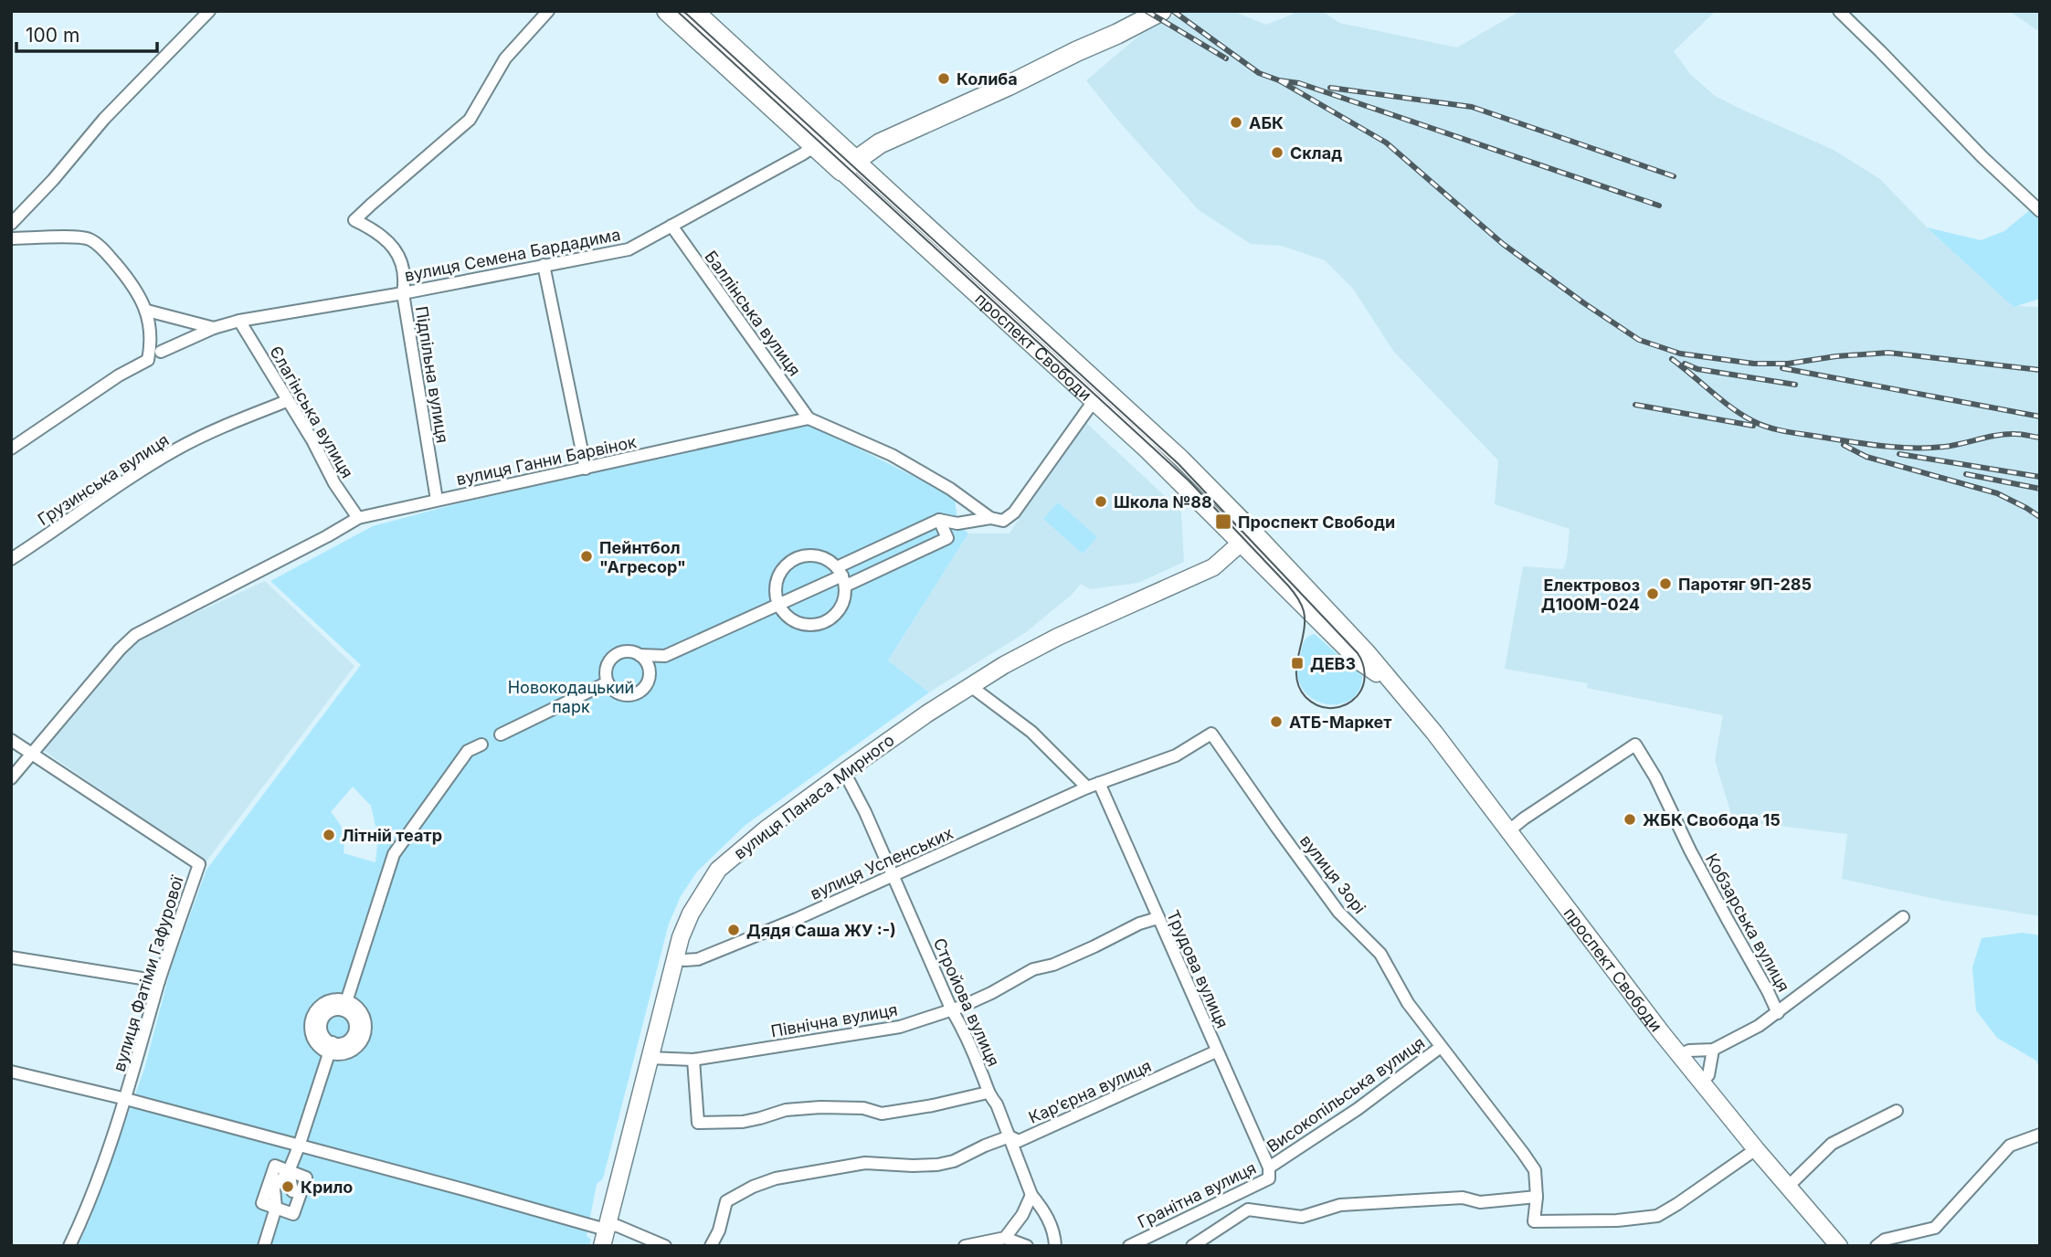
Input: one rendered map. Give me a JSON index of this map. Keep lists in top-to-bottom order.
{
  "streets": {
    "highway": ["проспект Свободи"],
    "main road": ["вулиця Панаса Мирного"],
    "street": [
      "вулиця Семена Бардадима",
      "Баллінська вулиця",
      "Підпільна вулиця",
      "Єлагінська вулиця",
      "вулиця Ганни Барвінок",
      "Грузинська вулиця",
      "вулиця Успенських",
      "вулиця Зорі",
      "Кобзарська вулиця",
      "Трудова вулиця",
      "вулиця Фатіми Гафурової",
      "Стройова вулиця",
      "Північна вулиця",
      "Карʼєрна вулиця",
      "Високопільська вулиця",
      "Гранітна вулиця"
    ]
  },
  "crossings": [
    ["вулиця Семена Бардадима", "Баллінська вулиця"],
    ["вулиця Семена Бардадима", "проспект Свободи"],
    ["вулиця Семена Бардадима", "Підпільна вулиця"],
    ["вулиця Семена Бардадима", "Єлагінська вулиця"],
    ["Баллінська вулиця", "вулиця Ганни Барвінок"],
    ["проспект Свободи", "вулиця Панаса Мирного"],
    ["проспект Свободи", "вулиця Зорі"],
    ["проспект Свободи", "Кобзарська вулиця"],
    ["Підпільна вулиця", "вулиця Ганни Барвінок"],
    ["Єлагінська вулиця", "вулиця Ганни Барвінок"],
    ["Єлагінська вулиця", "Грузинська вулиця"],
    ["вулиця Ганни Барвінок", "вулиця Фатіми Гафурової"],
    ["вулиця Панаса Мирного", "вулиця Успенських"],
    ["вулиця Панаса Мирного", "Стройова вулиця"],
    ["вулиця Панаса Мирного", "Північна вулиця"],
    ["вулиця Успенських", "вулиця Зорі"],
    ["вулиця Успенських", "Трудова вулиця"],
    ["вулиця Успенських", "Стройова вулиця"],
    ["вулиця Зорі", "Трудова вулиця"],
    ["вулиця Зорі", "Високопільська вулиця"],
    ["Трудова вулиця", "Північна вулиця"],
    ["Трудова вулиця", "Карʼєрна вулиця"],
    ["Трудова вулиця", "Високопільська вулиця"],
    ["Трудова вулиця", "Гранітна вулиця"],
    ["Стройова вулиця", "Північна вулиця"],
    ["Стройова вулиця", "Карʼєрна вулиця"],
    ["Високопільська вулиця", "Гранітна вулиця"]
  ],
  "parks": ["Новокодацький парк"],
  "places": {
    "other": [
      "Колиба",
      "АБК",
      "Склад",
      "Школа №88",
      "Пейнтбол \"Агресор\"",
      "Паротяг 9П-285",
      "Електровоз Д100М-024",
      "АТБ-Маркет",
      "ЖБК Свобода 15",
      "Лiтнiй театр",
      "Дядя Саша ЖУ :-)",
      "Крило"
    ],
    "transit": ["Проспект Свободи", "ДЕВЗ"]
  },
  "scale_bar": "100 m"
}
